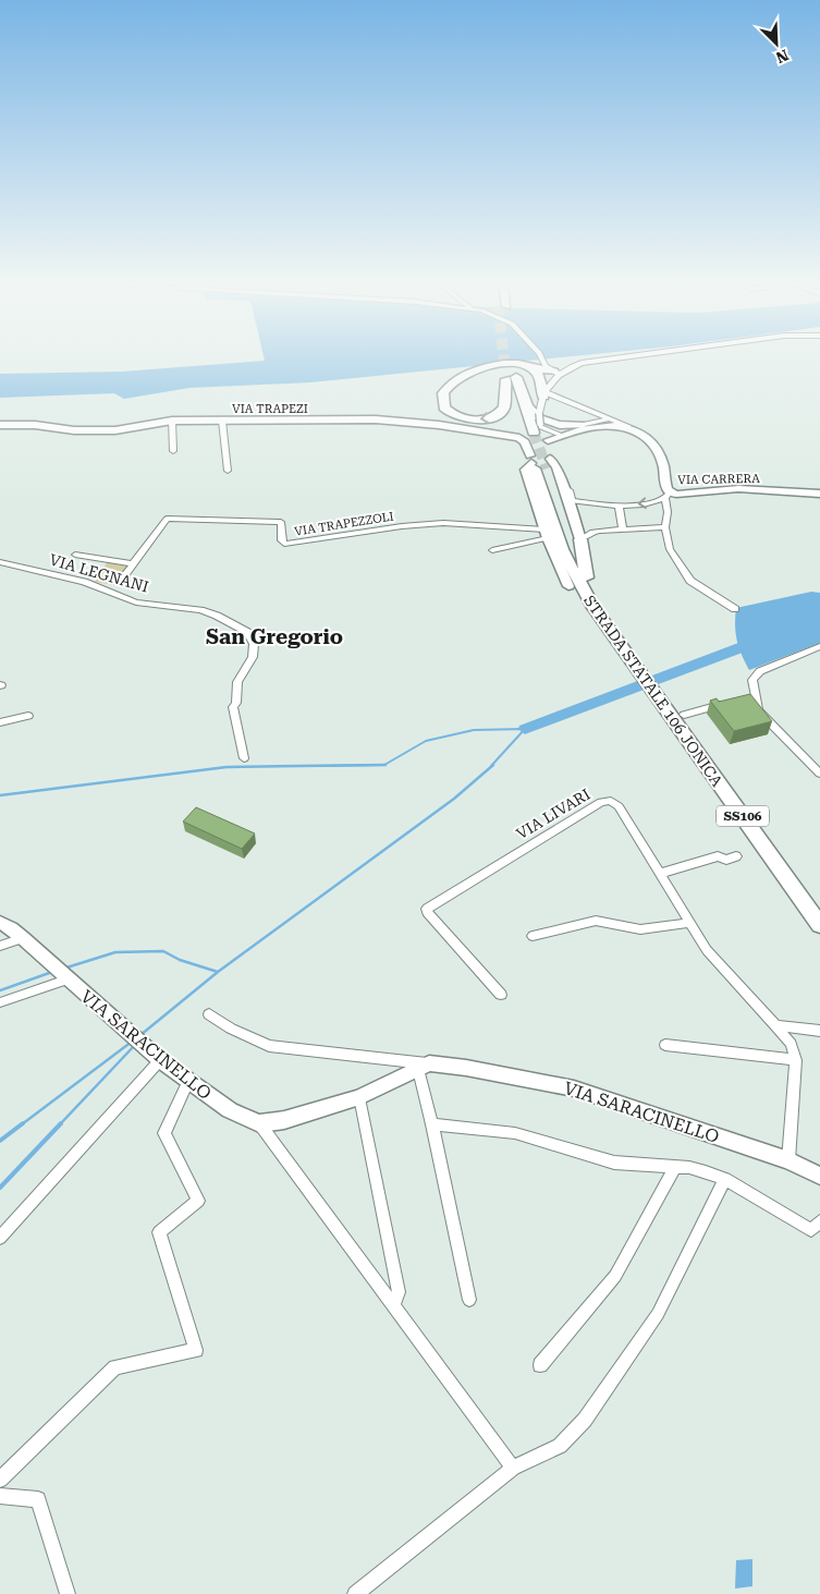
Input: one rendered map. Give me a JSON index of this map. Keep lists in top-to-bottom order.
{
  "streets": {
    "highway": ["STRADA STATALE 106 JONICA", "SS106"],
    "street": [
      "VIA TRAPEZI",
      "VIA CARRERA",
      "VIA TRAPEZZOLI",
      "VIA LEGNANI",
      "VIA LIVARI",
      "VIA SARACINELLO"
    ]
  },
  "crossings": [
    ["VIA TRAPEZI", "STRADA STATALE 106 JONICA"],
    ["VIA LIVARI", "VIA SARACINELLO"]
  ],
  "districts": ["San Gregorio"],
  "north": "bottom right"
}
